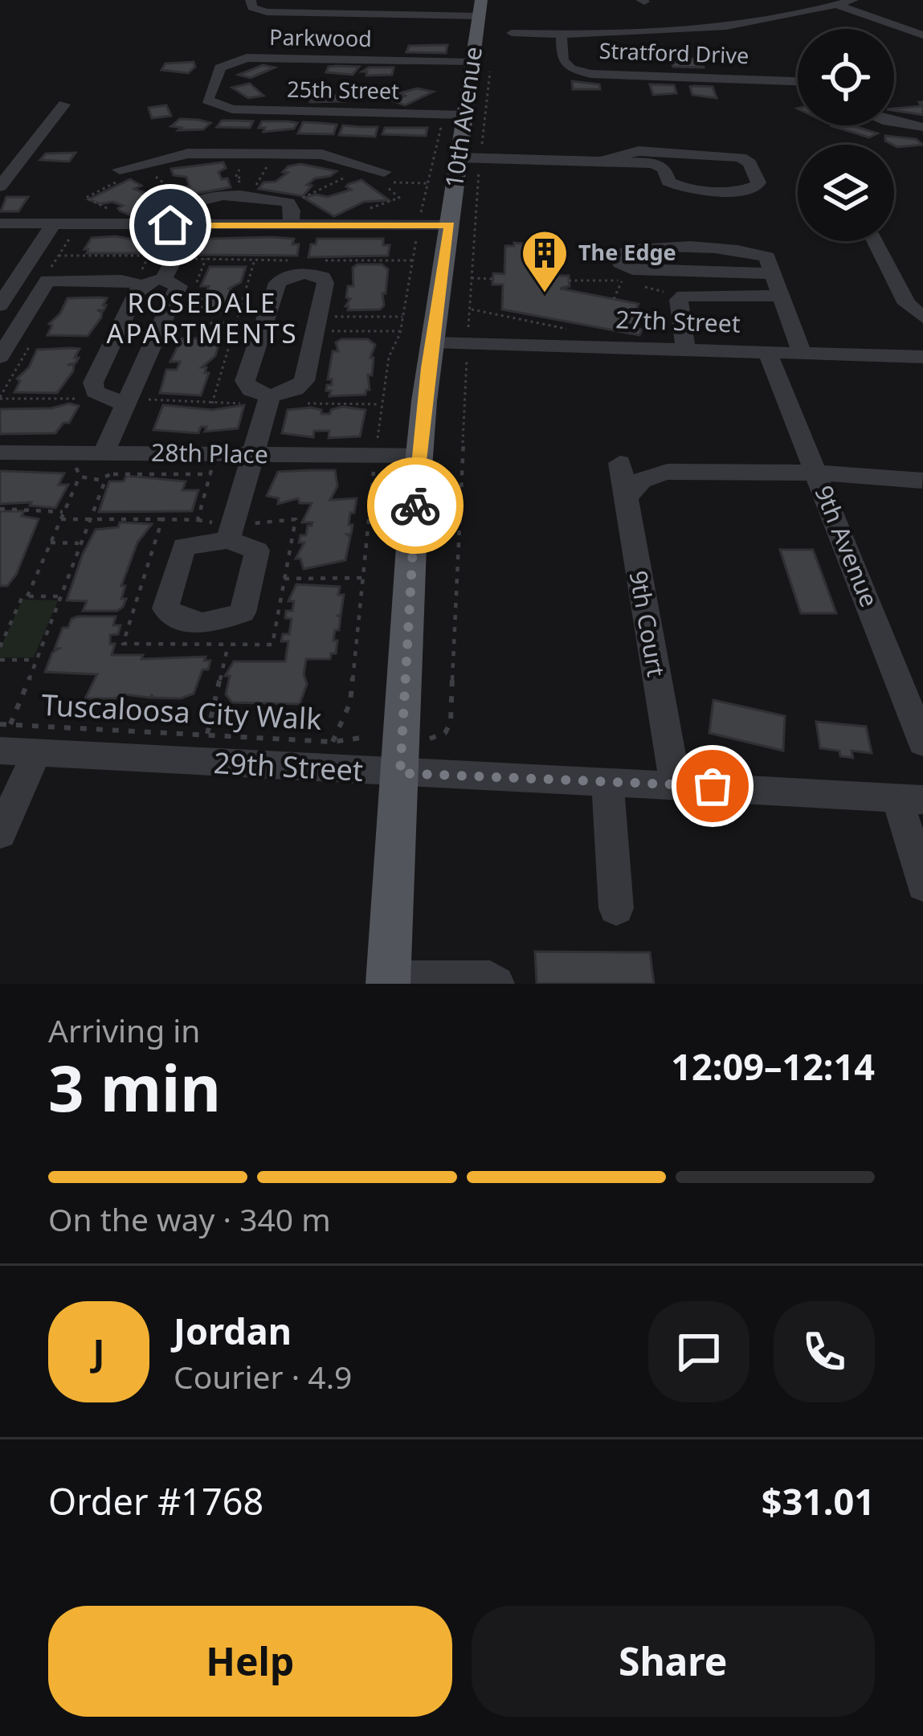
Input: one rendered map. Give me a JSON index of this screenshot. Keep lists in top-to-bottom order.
{
  "streets": {
    "main road": ["10th Avenue"],
    "street": [
      "Parkwood",
      "Stratford Drive",
      "25th Street",
      "27th Street",
      "28th Place",
      "9th Avenue",
      "9th Court",
      "29th Street"
    ],
    "path": ["Tuscaloosa City Walk"]
  },
  "crossings": [
    ["Parkwood", "25th Street"],
    ["Parkwood", "10th Avenue"],
    ["25th Street", "10th Avenue"],
    ["10th Avenue", "27th Street"],
    ["10th Avenue", "28th Place"],
    ["10th Avenue", "29th Street"],
    ["27th Street", "9th Avenue"],
    ["9th Court", "29th Street"],
    ["Tuscaloosa City Walk", "29th Street"]
  ],
  "districts": ["ROSEDALE APARTMENTS"],
  "places": {
    "building": ["The Edge"]
  },
  "page": {
    "heading": ["3 min", "Arriving in", "12:09–12:14"],
    "panel": [
      "Jordan",
      "Courier · 4.9",
      "Order #1768",
      "$31.01"
    ],
    "bar": "On the way · 340 m",
    "round": "J",
    "buttons": ["Help", "Share"]
  }
}
